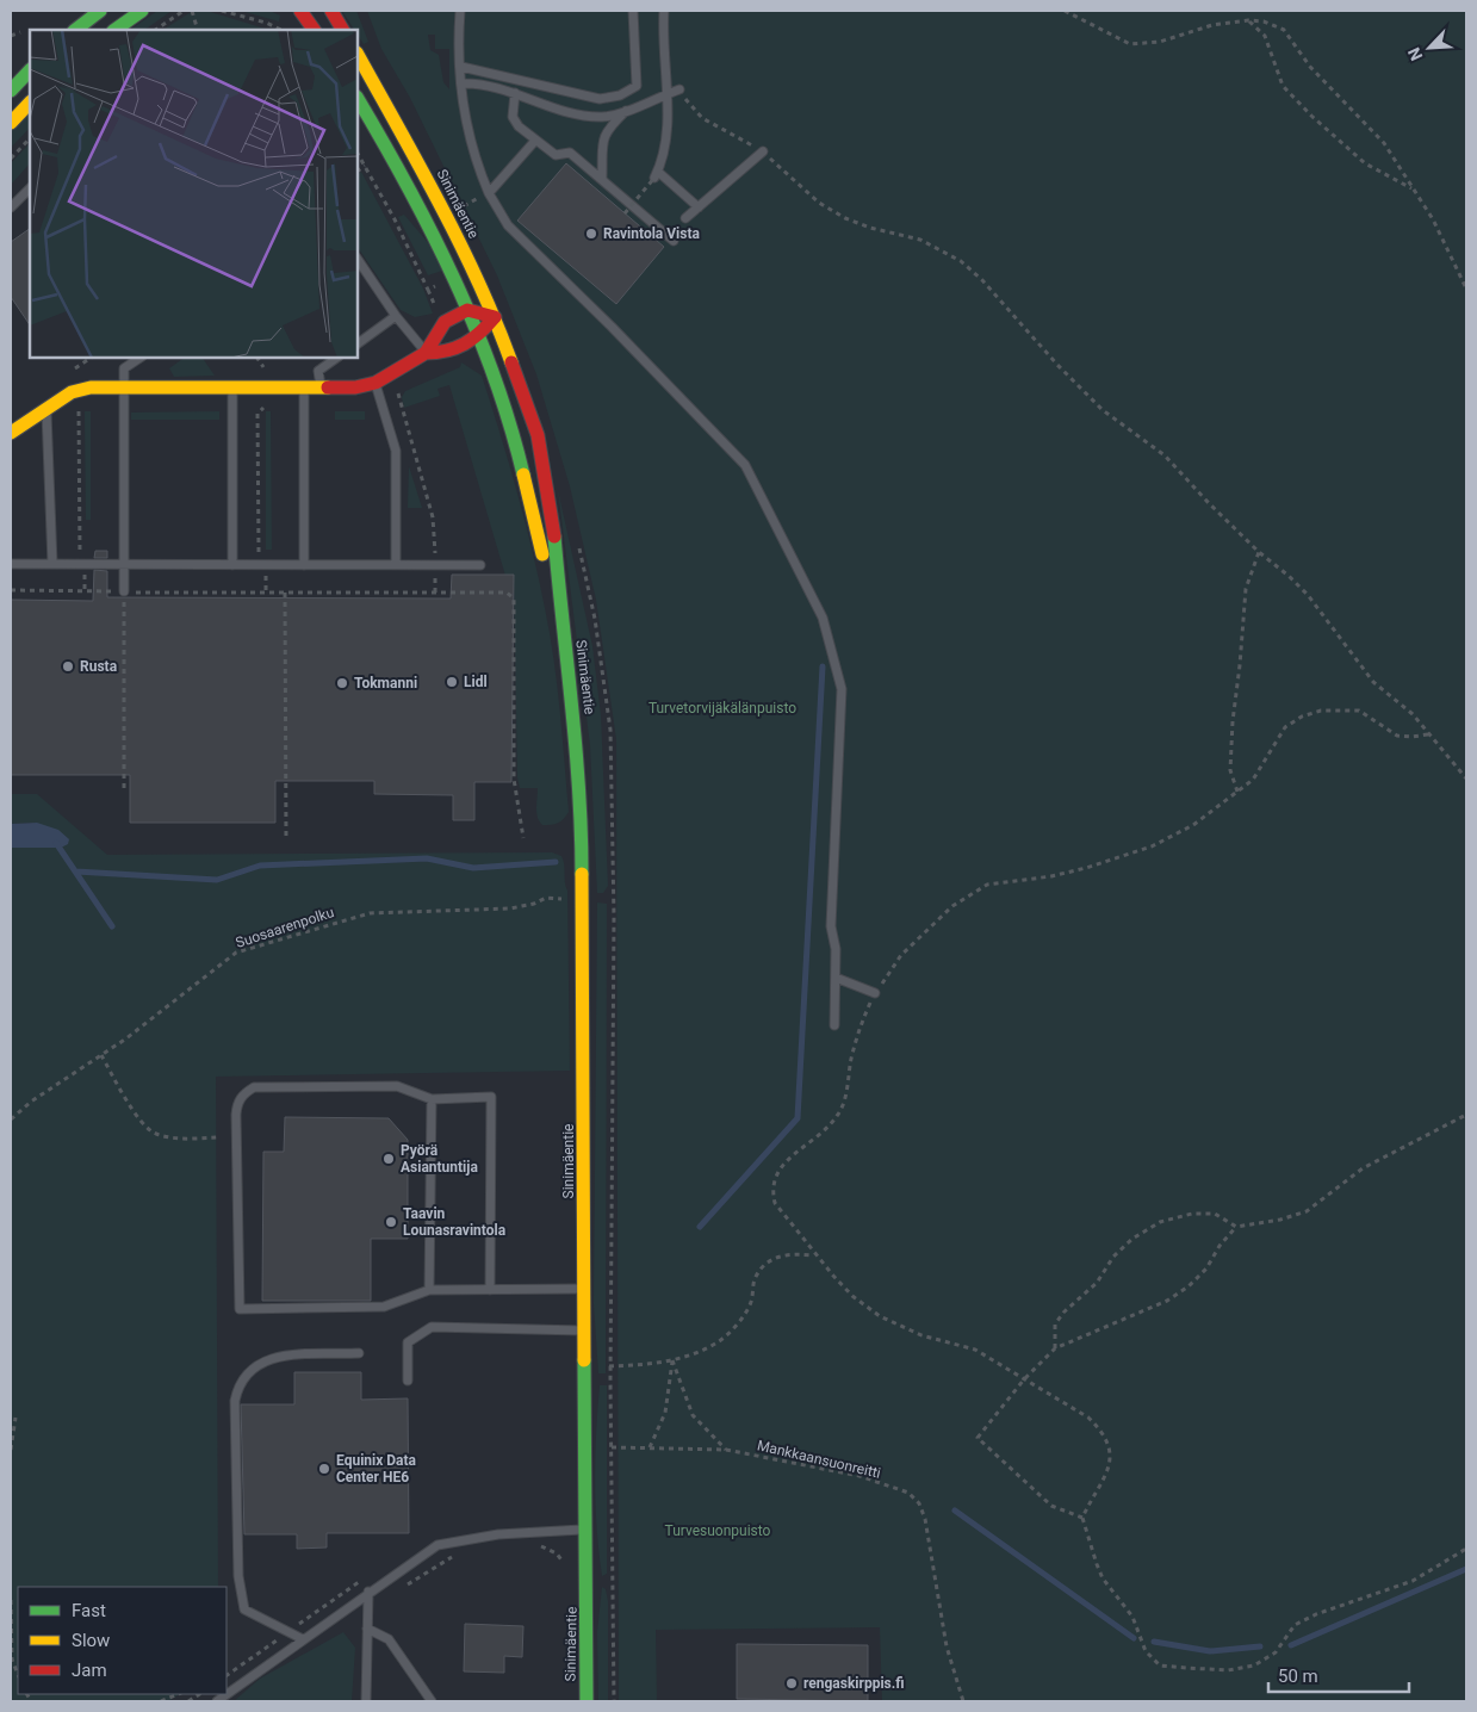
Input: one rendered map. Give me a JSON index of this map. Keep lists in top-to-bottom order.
{
  "streets": {
    "main road": ["Sinimäentie"],
    "path": ["Suosaarenpolku", "Mankkaansuonreitti"]
  },
  "parks": ["Turvetorvijäkälänpuisto", "Turvesuonpuisto"],
  "places": [
    "Ravintola Vista",
    "Rusta",
    "Lidl",
    "Tokmanni",
    "Pyörä Asiantuntija",
    "Taavin Lounasravintola",
    "Equinix Data Center HE6",
    "rengaskirppis.fi"
  ],
  "legend": ["Fast", "Slow", "Jam"],
  "scale_bar": "50 m",
  "north": "bottom left"
}
